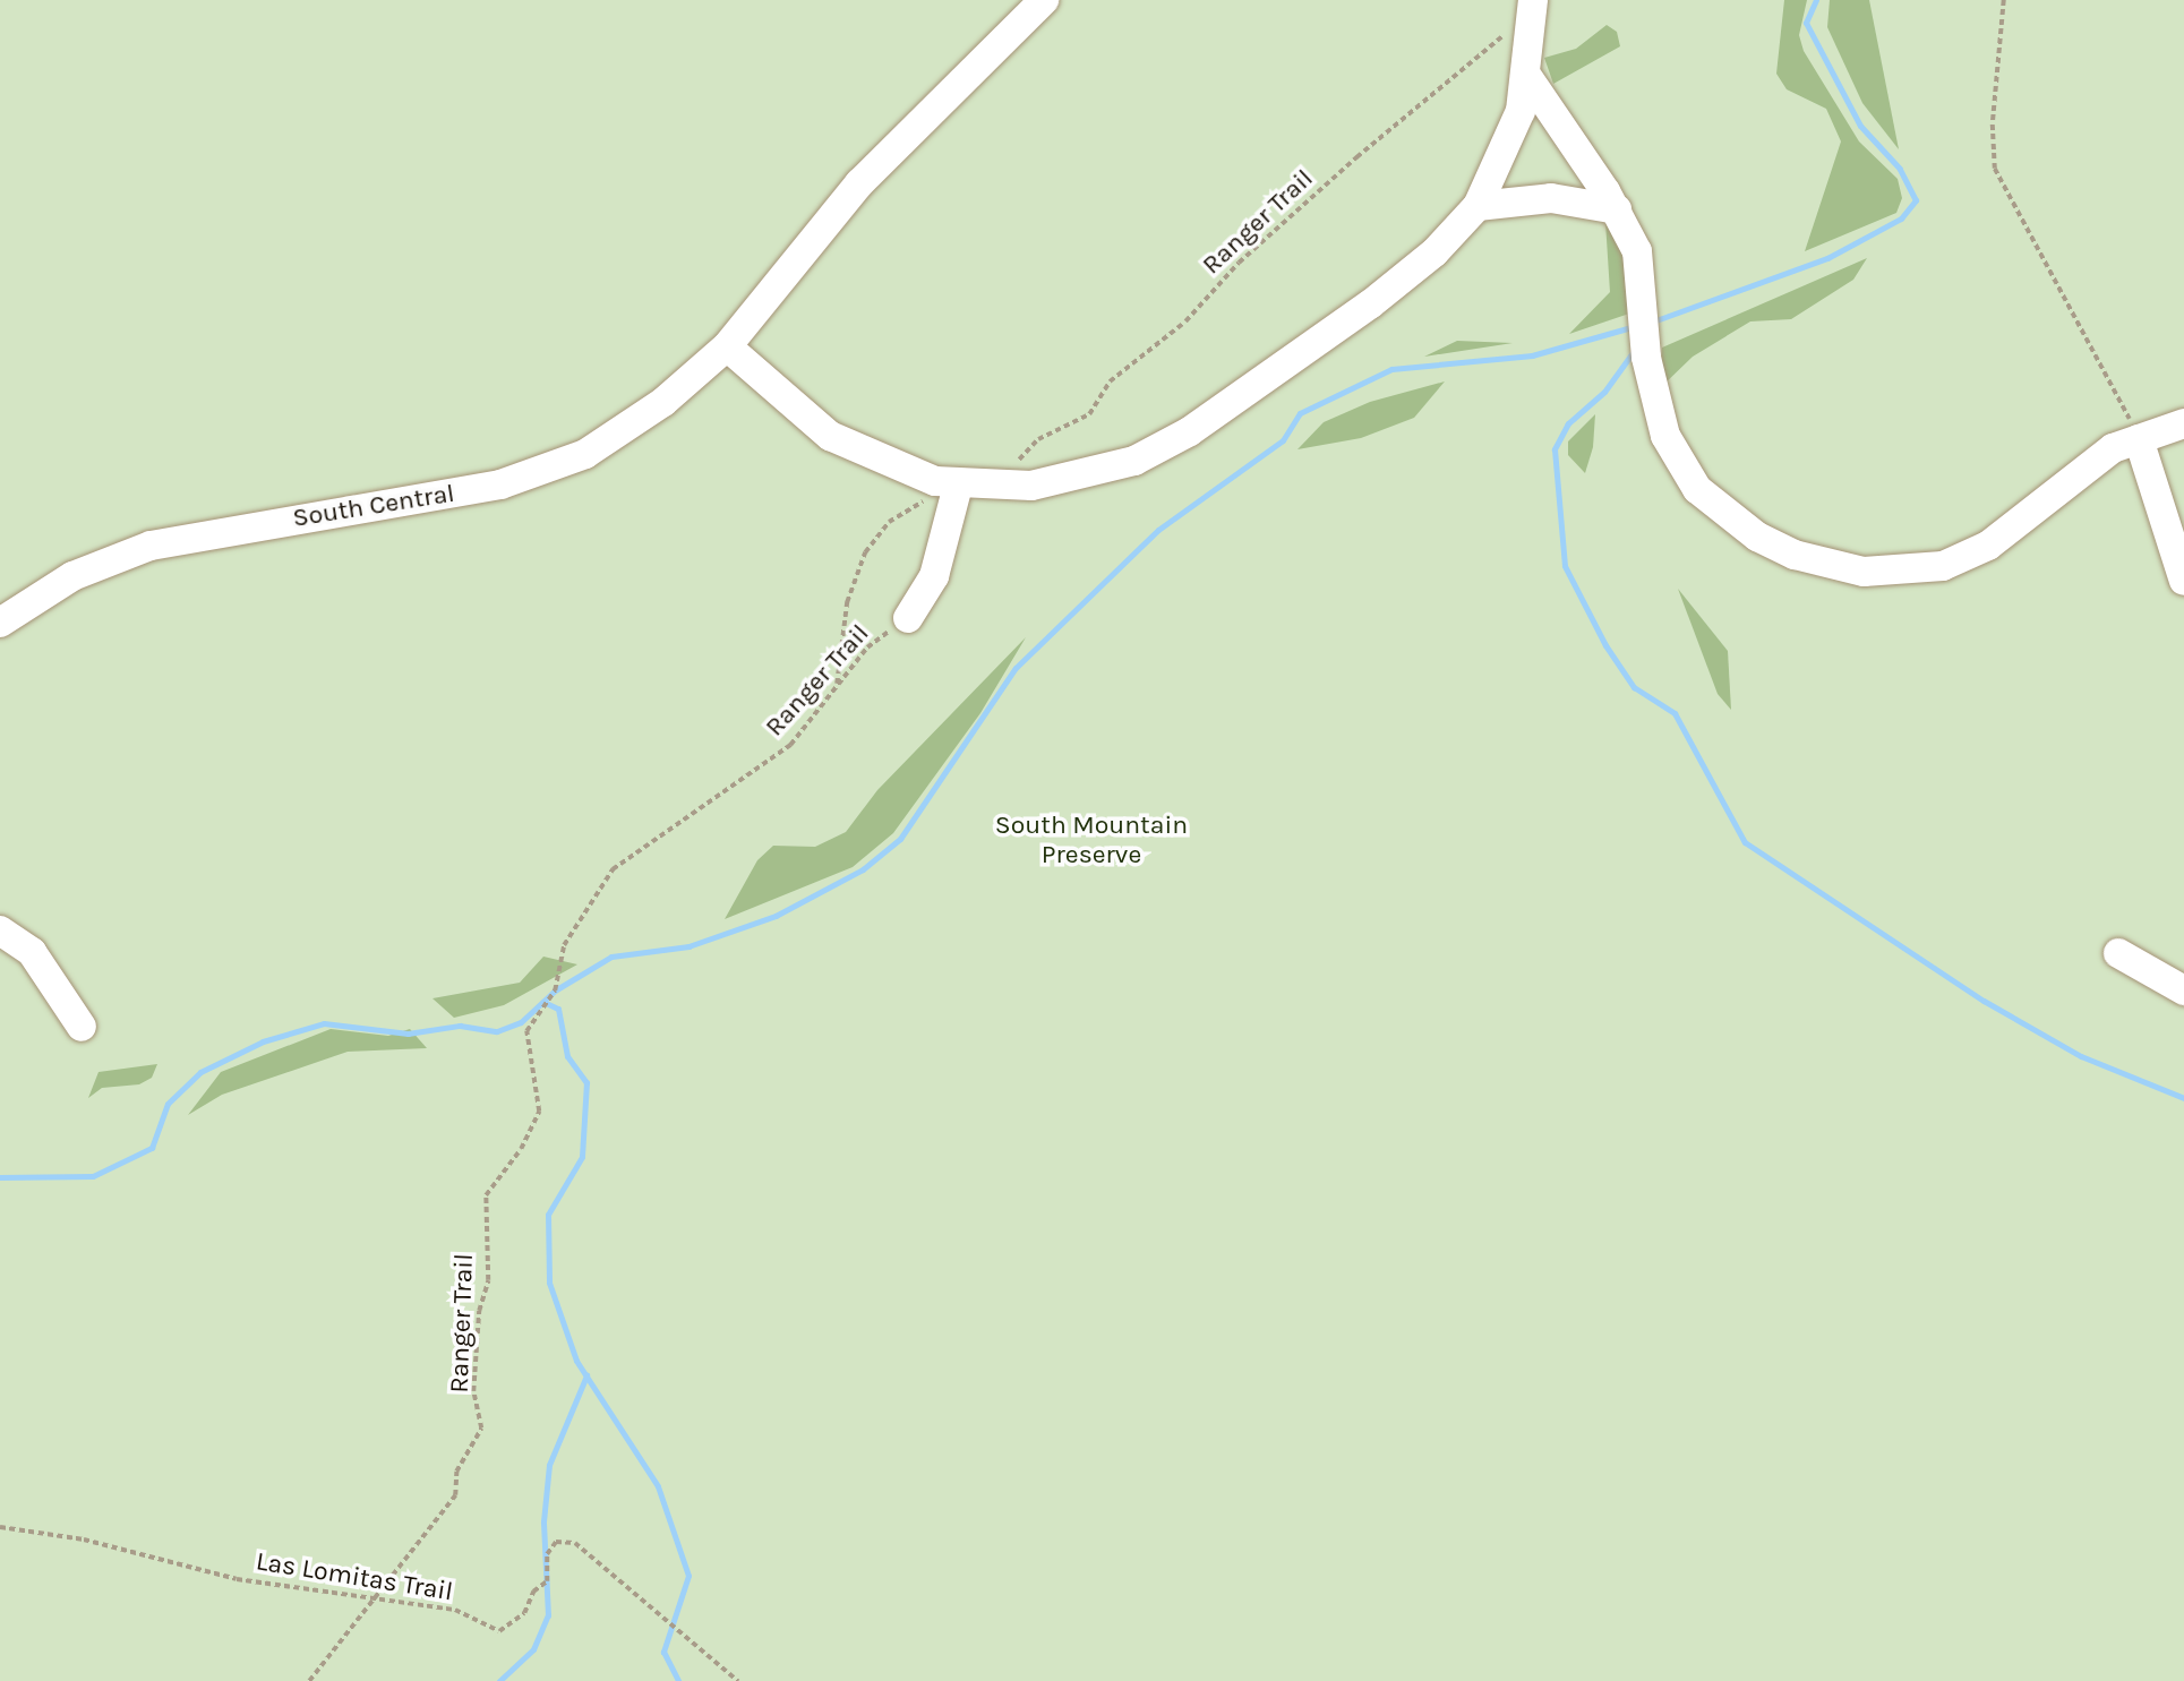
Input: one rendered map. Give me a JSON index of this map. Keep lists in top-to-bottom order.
{
  "streets": {
    "street": ["South Central"],
    "path": ["Ranger Trail", "Las Lomitas Trail"]
  },
  "crossings": [
    ["Ranger Trail", "Las Lomitas Trail"]
  ],
  "parks": ["South Mountain Preserve"]
}
